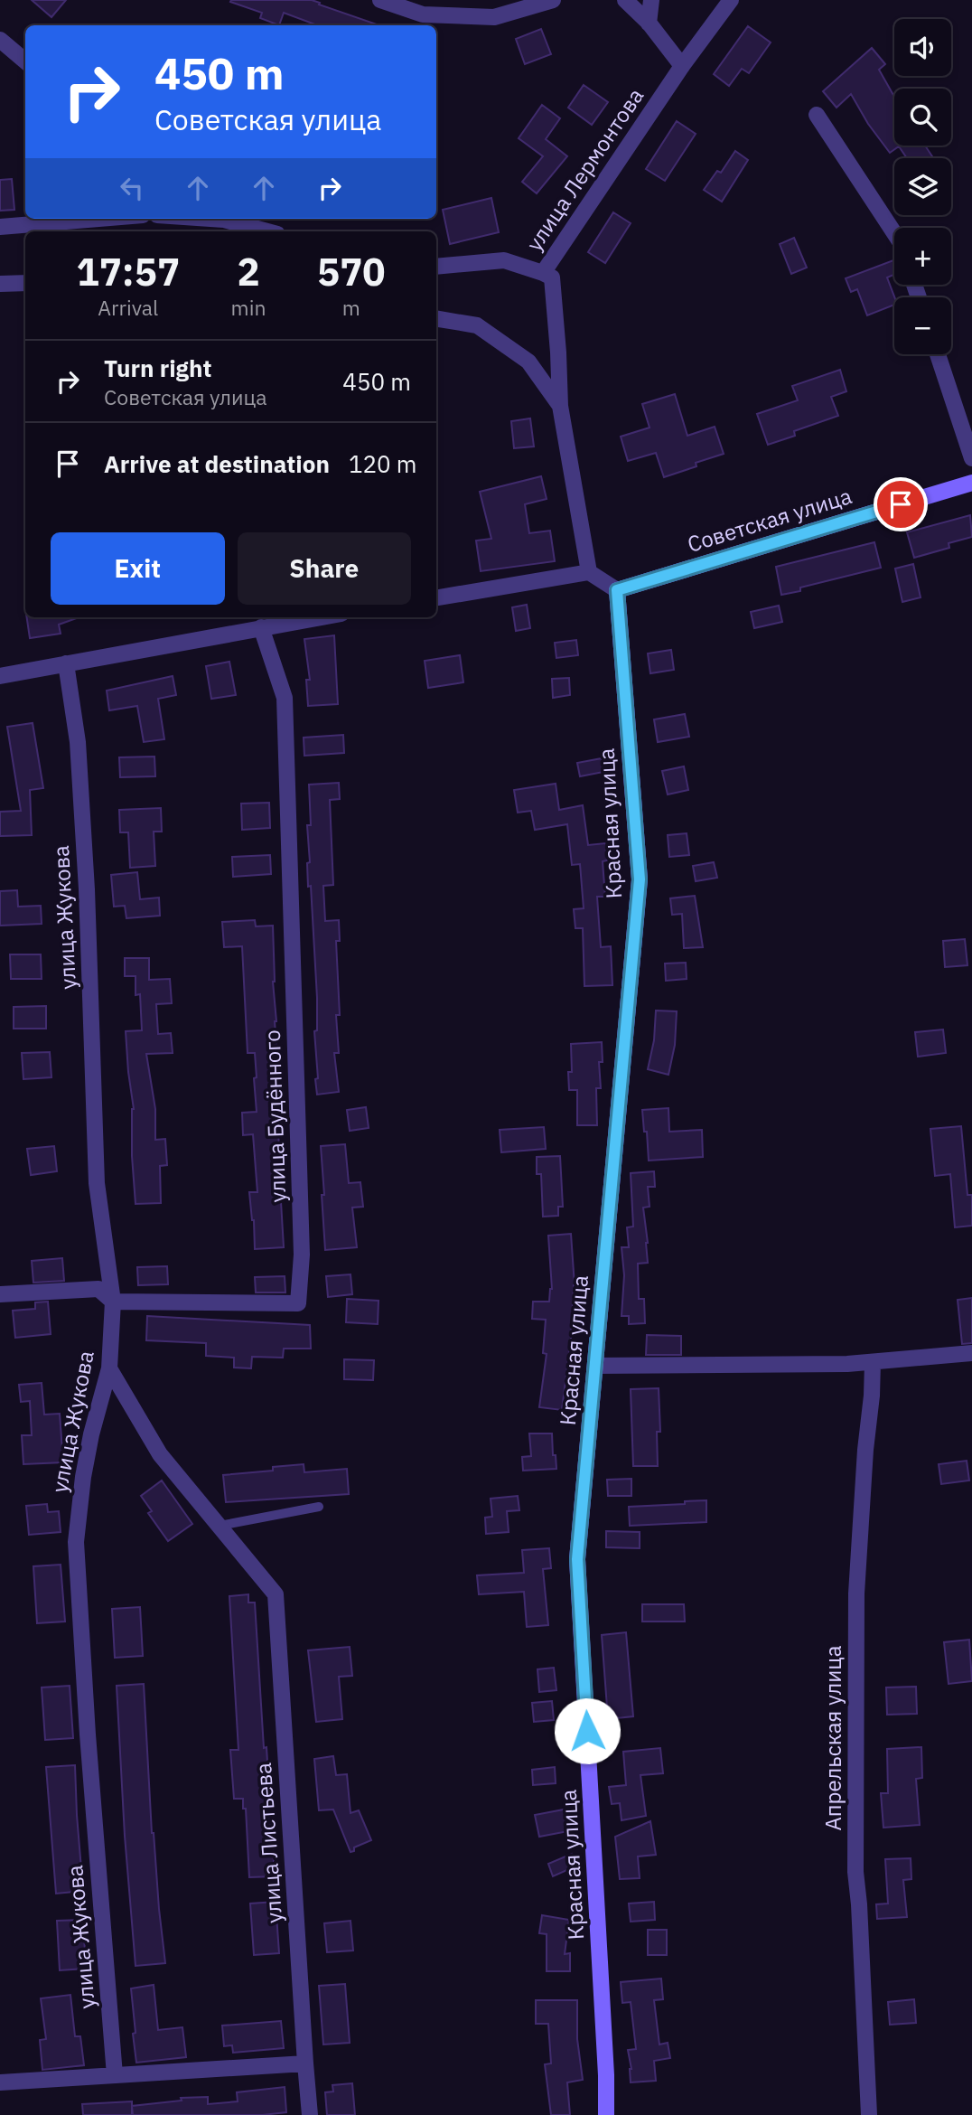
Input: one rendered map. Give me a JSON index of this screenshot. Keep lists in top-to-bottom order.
{
  "streets": {
    "main road": ["Советская улица", "Красная улица"],
    "street": [
      "улица Лермонтова",
      "улица Жукова",
      "улица Будённого",
      "Апрельская улица",
      "улица Листьева"
    ]
  },
  "crossings": [
    ["Советская улица", "Красная улица"],
    ["улица Жукова", "улица Будённого"],
    ["улица Жукова", "улица Листьева"]
  ],
  "page": {
    "map_buttons": ["+", "−"],
    "turn": ["450 m", "Советская улица"],
    "eta": [
      "17:57",
      "Arrival",
      "2",
      "min",
      "570",
      "m"
    ],
    "list": [
      {
        "name": "Turn right",
        "note": "Советская улица",
        "value": "450 m"
      },
      {
        "name": "Arrive at destination",
        "value": "120 m"
      }
    ],
    "buttons": ["Exit", "Share"]
  }
}
